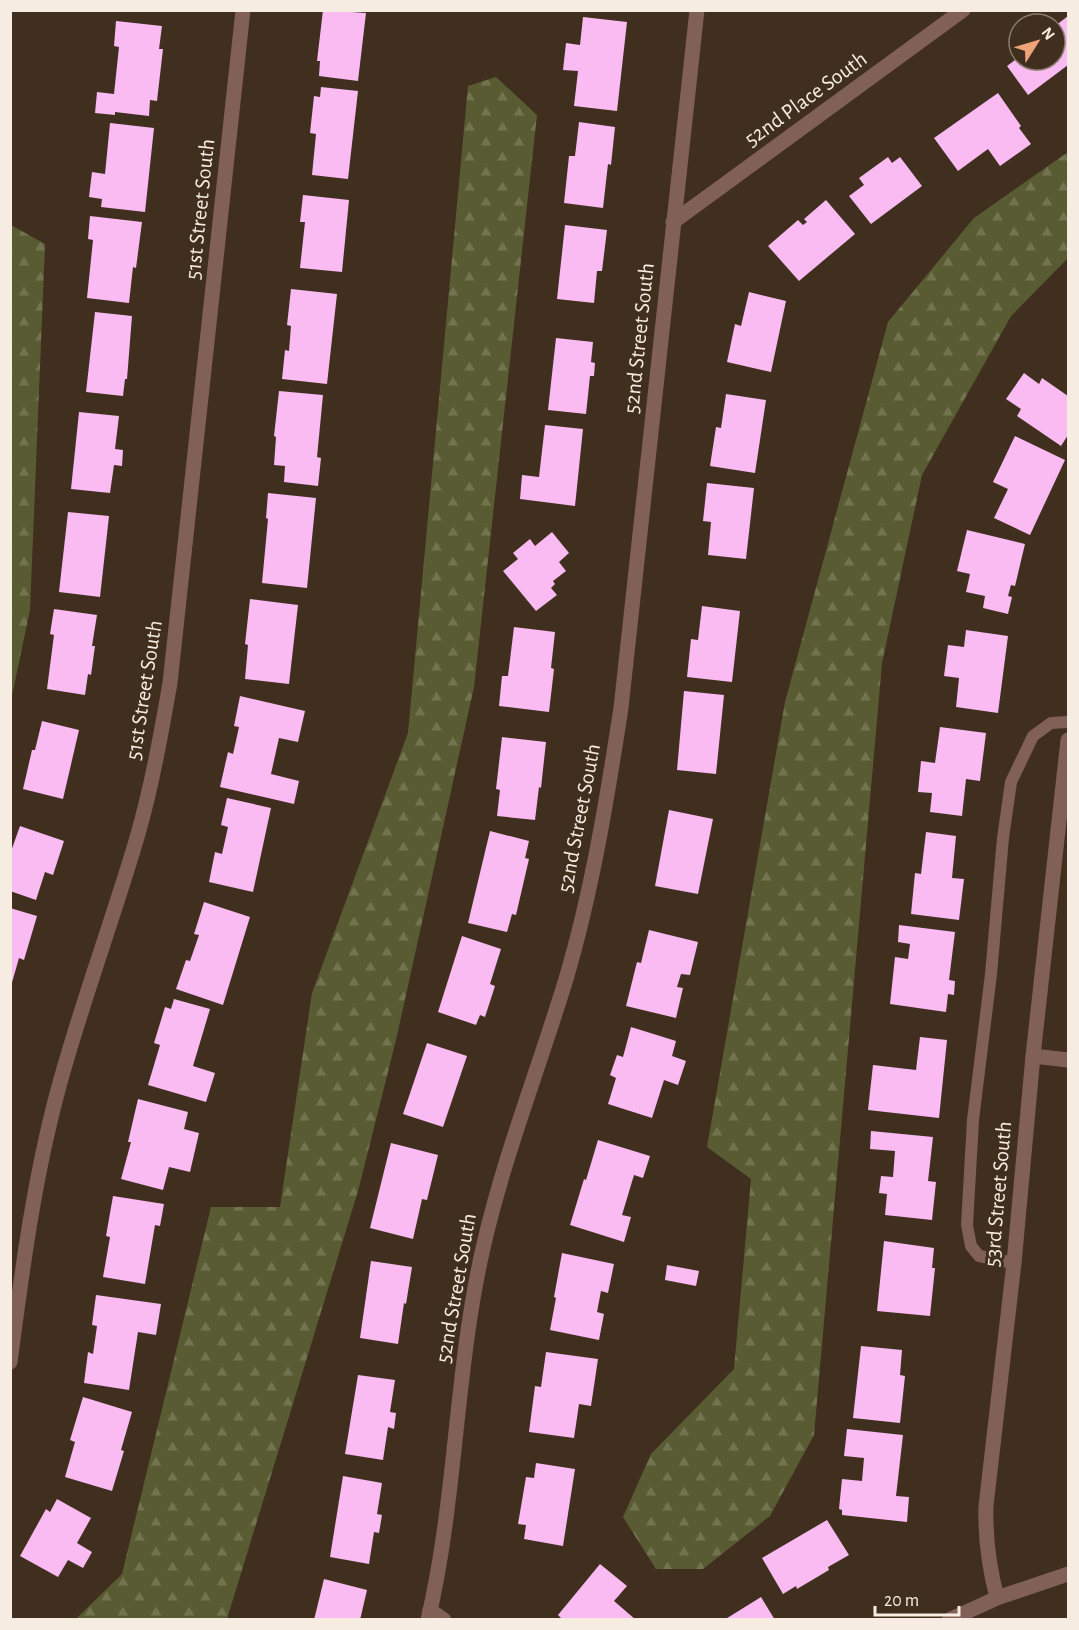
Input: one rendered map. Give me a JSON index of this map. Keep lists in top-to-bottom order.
{
  "streets": {
    "street": [
      "52nd Place South",
      "51st Street South",
      "52nd Street South",
      "53rd Street South"
    ]
  },
  "crossings": [
    ["52nd Place South", "52nd Street South"]
  ],
  "scale_bar": "20 m",
  "north": "top right"
}
